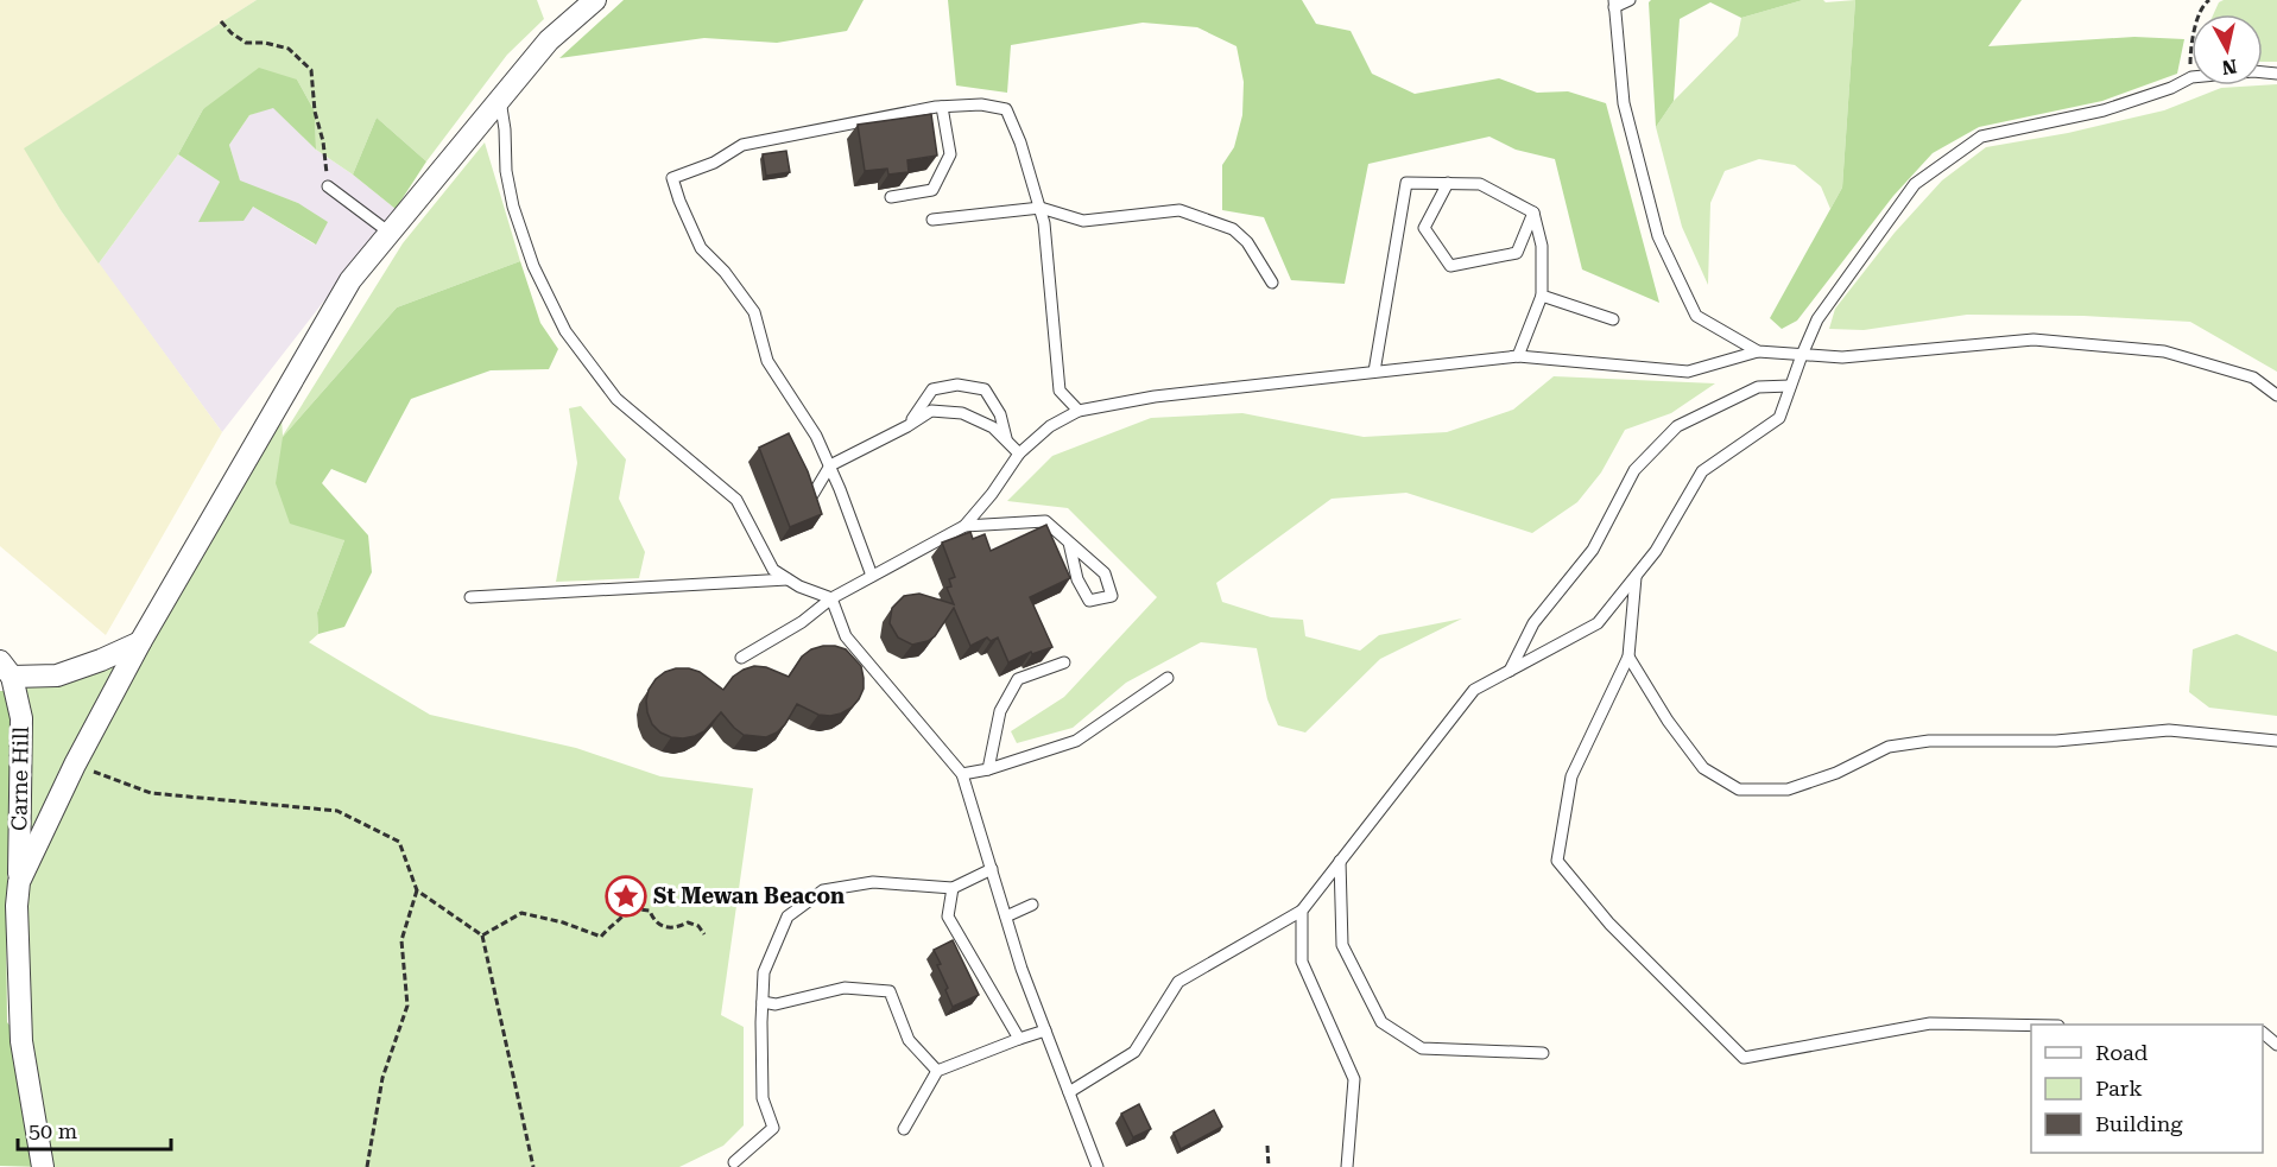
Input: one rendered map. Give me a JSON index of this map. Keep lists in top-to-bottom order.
{
  "streets": {
    "street": ["Carne Hill"]
  },
  "places": {
    "place": ["St Mewan Beacon"]
  },
  "legend": ["Road", "Park", "Building"],
  "scale_bar": "50 m",
  "north": "bottom"
}
